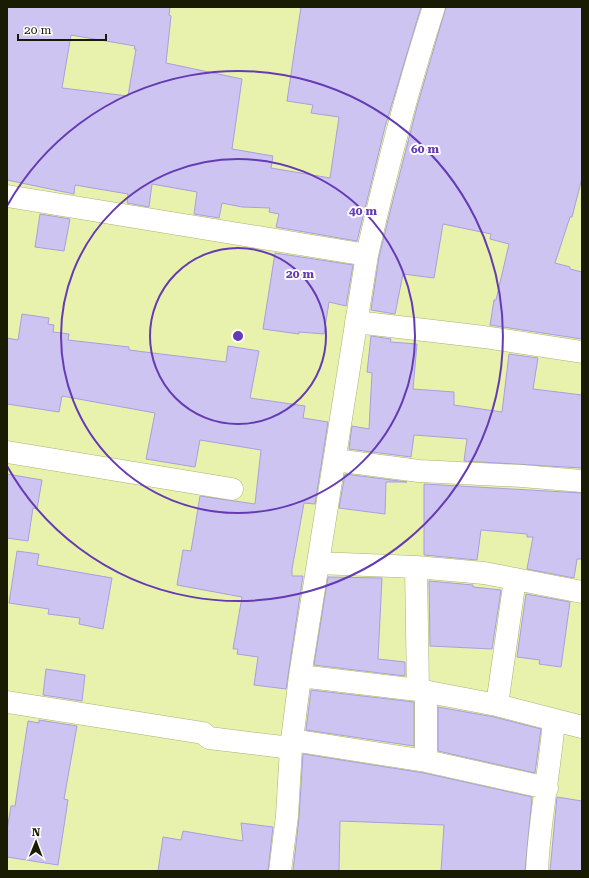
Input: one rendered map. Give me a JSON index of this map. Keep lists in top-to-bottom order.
{
  "scale_bar": "20 m",
  "north": "top",
  "rings": ["60 m", "40 m", "20 m"]
}
